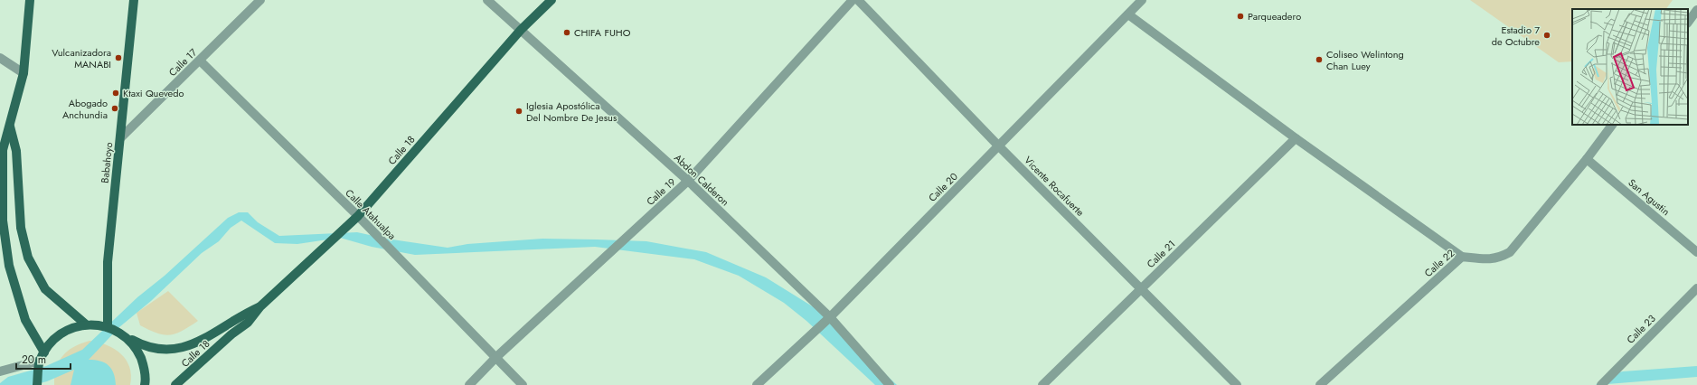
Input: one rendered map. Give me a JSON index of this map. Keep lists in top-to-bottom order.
{
  "streets": {
    "main road": ["Calle 18", "Babahoyo"],
    "street": [
      "Calle 17",
      "Abdon Calderon",
      "Vicente Rocafuerte",
      "Calle 20",
      "Calle 19",
      "San Agustin",
      "Calle Atahualpa",
      "Calle 21",
      "Calle 22",
      "Calle 23"
    ]
  },
  "crossings": [
    ["Calle 17", "Babahoyo"],
    ["Calle 17", "Calle Atahualpa"],
    ["Calle 18", "Babahoyo"],
    ["Calle 18", "Abdon Calderon"],
    ["Calle 18", "Calle Atahualpa"],
    ["Abdon Calderon", "Calle 20"],
    ["Abdon Calderon", "Calle 19"],
    ["Vicente Rocafuerte", "Calle 20"],
    ["Vicente Rocafuerte", "Calle 21"],
    ["Calle 19", "Calle Atahualpa"],
    ["San Agustin", "Calle 22"]
  ],
  "places": [
    "Parqueadero",
    "CHIFA FUHO",
    "Estadio 7 de Octubre",
    "Vulcanizadora MANABI",
    "Coliseo Welintong Chan Luey",
    "Ktaxi Quevedo",
    "Abogado Anchundia",
    "Iglesia Apostólica Del Nombre De Jesus"
  ],
  "scale_bar": "20 m"
}
